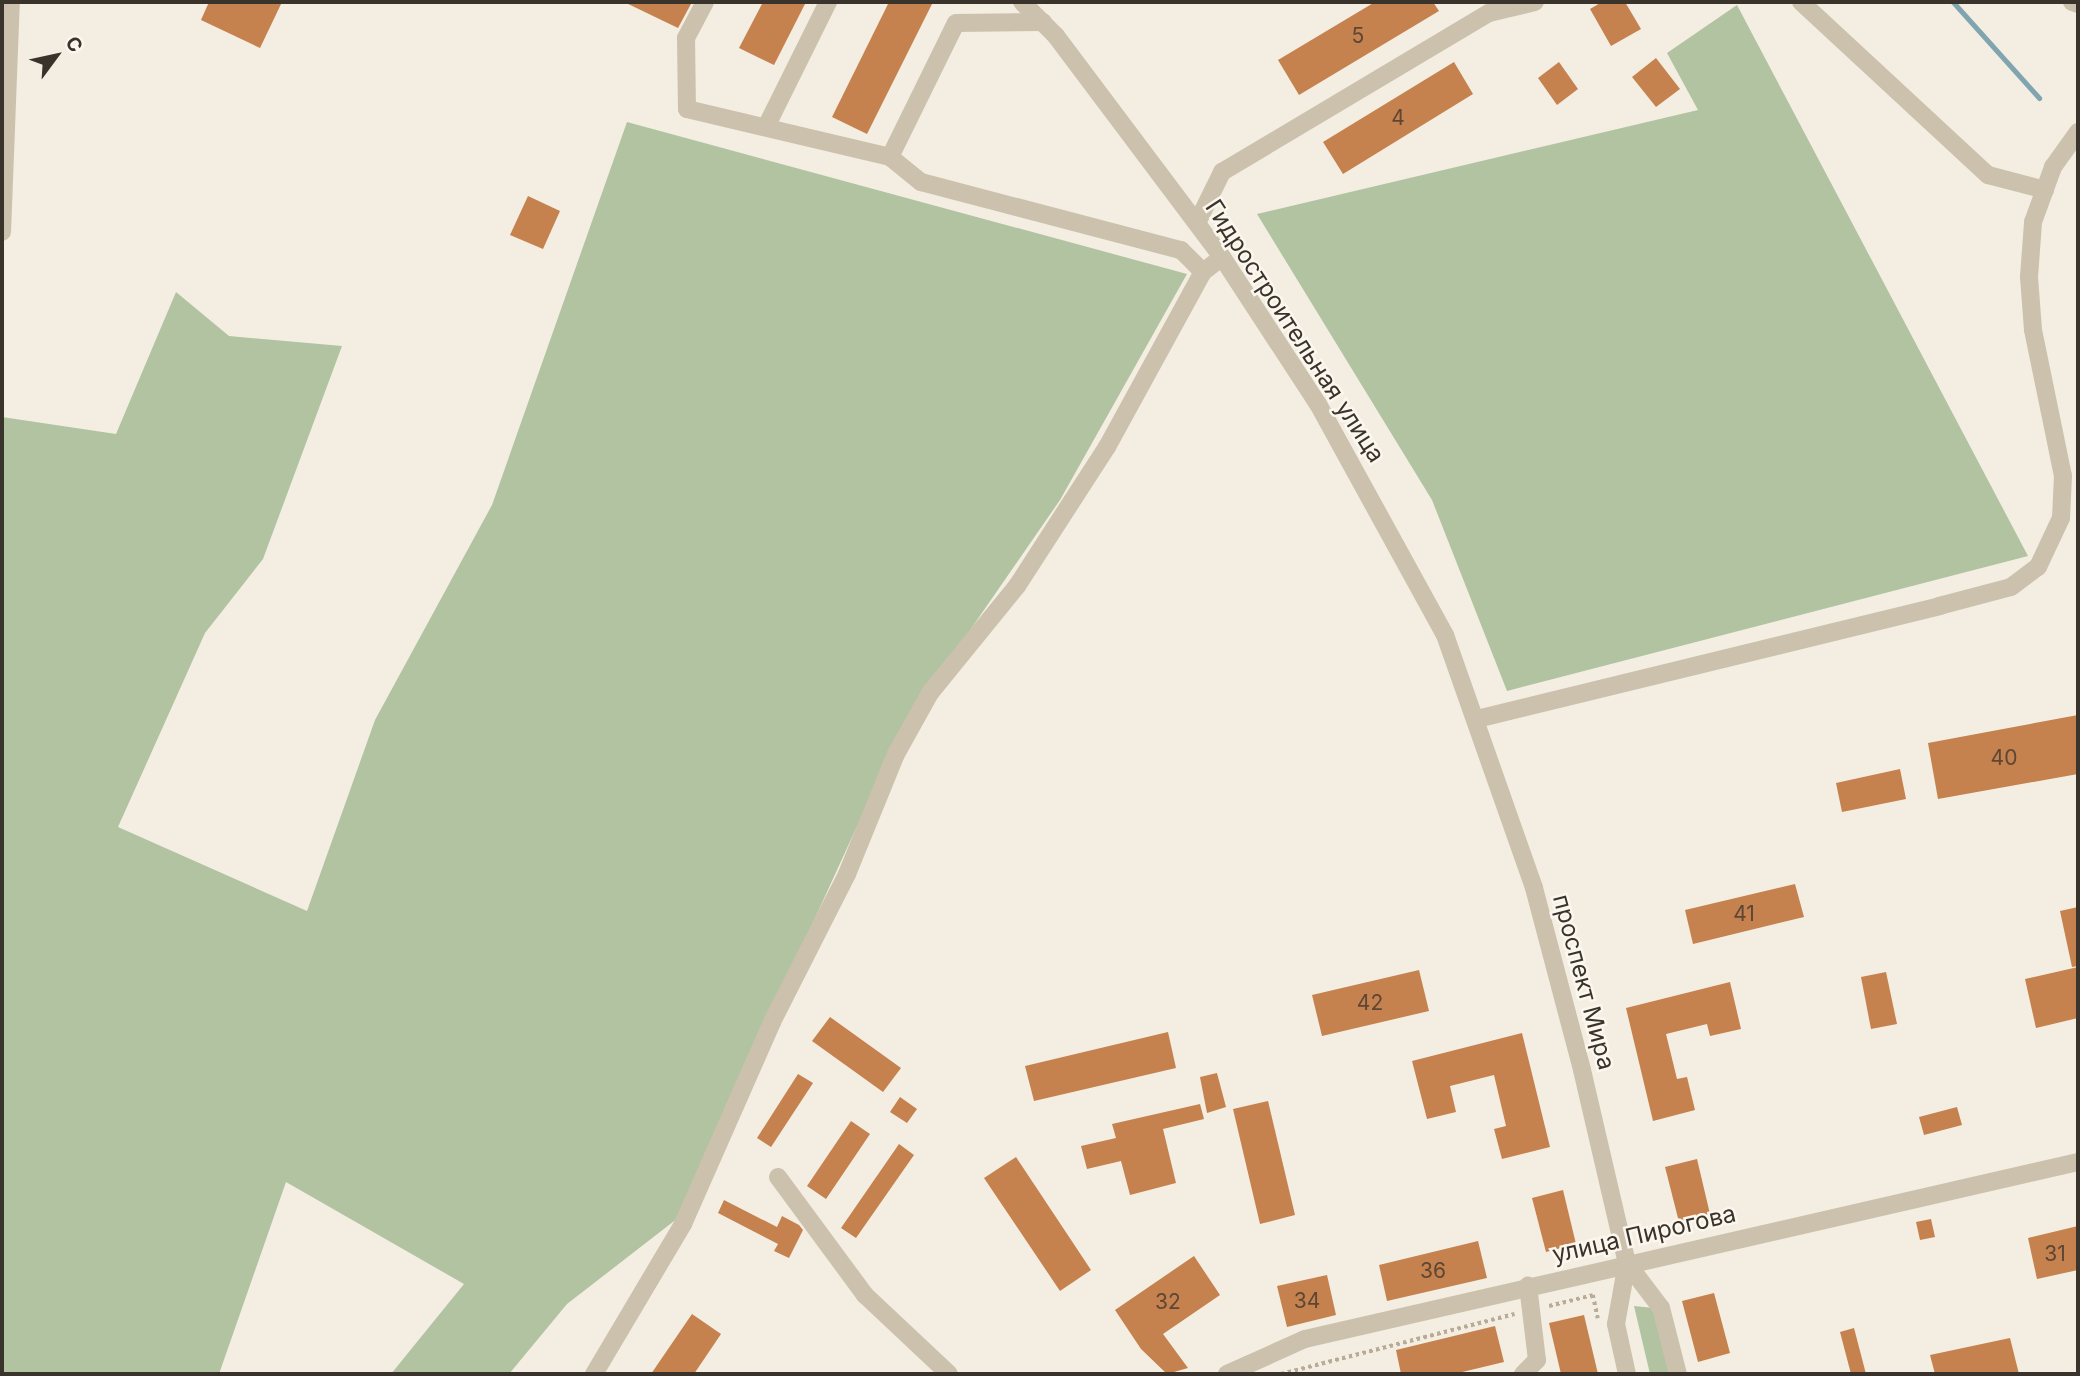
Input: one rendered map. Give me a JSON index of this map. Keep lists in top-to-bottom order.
{
  "streets": {
    "street": ["Гидростроительная улица", "проспект Мира", "улица Пирогова"]
  },
  "crossings": [
    ["Гидростроительная улица", "проспект Мира"],
    ["проспект Мира", "улица Пирогова"]
  ],
  "house_numbers": [
    "5",
    "4",
    "40",
    "41",
    "42",
    "31",
    "36",
    "34",
    "32"
  ],
  "north": "top right"
}
